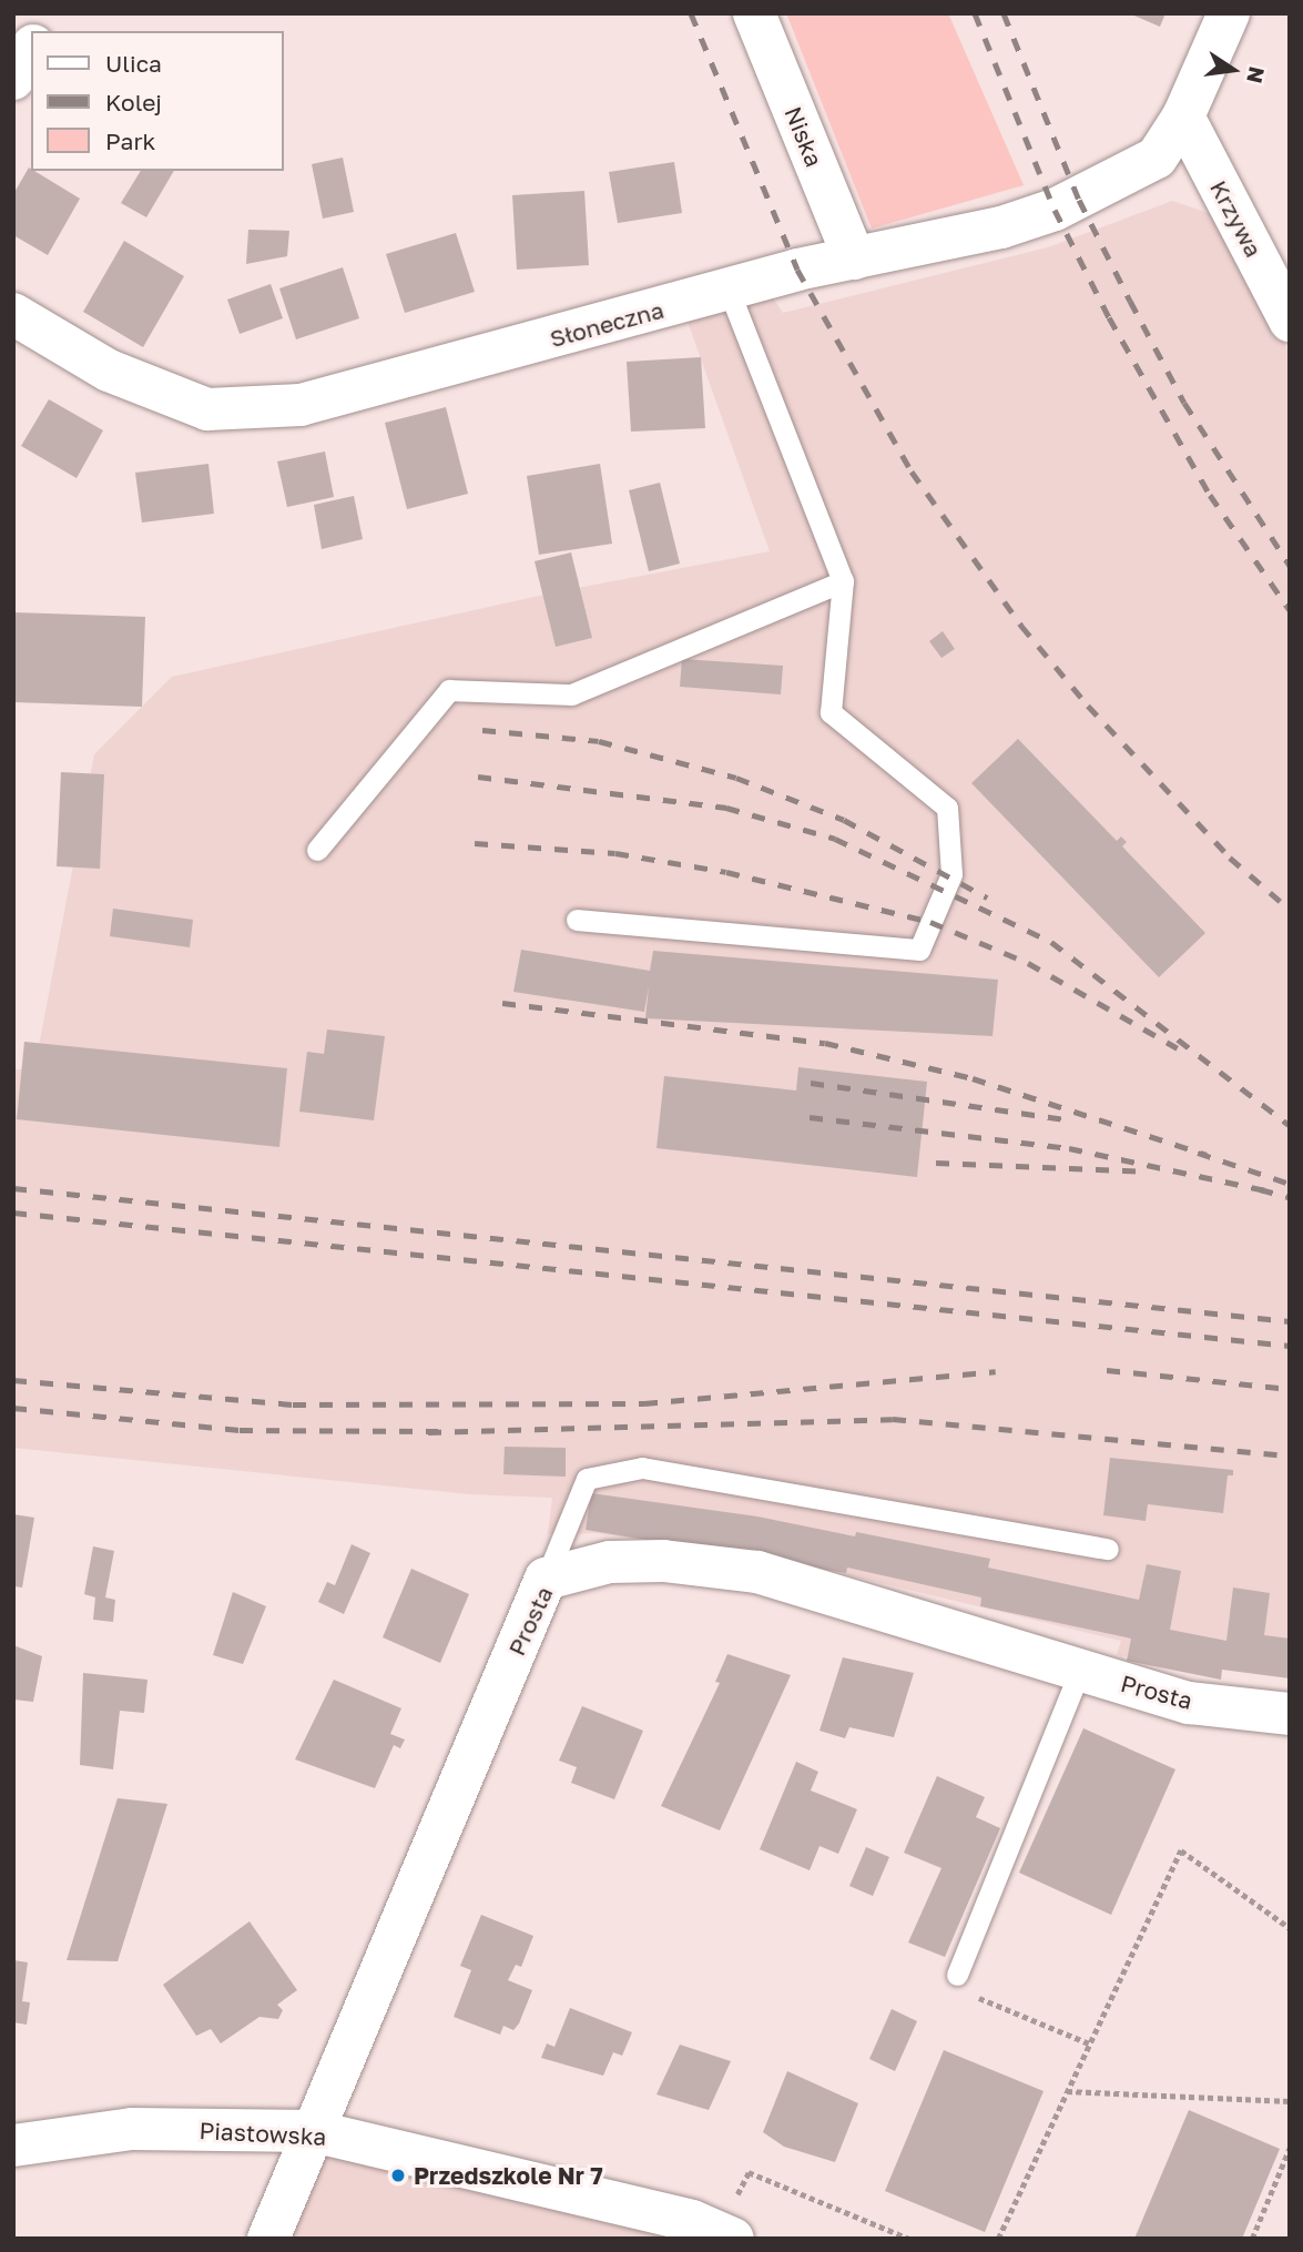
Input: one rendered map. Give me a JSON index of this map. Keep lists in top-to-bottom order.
{
  "streets": {
    "street": [
      "Niska",
      "Krzywa",
      "Słoneczna",
      "Prosta",
      "Piastowska"
    ]
  },
  "crossings": [
    ["Niska", "Słoneczna"],
    ["Krzywa", "Słoneczna"],
    ["Prosta", "Piastowska"]
  ],
  "places": ["Przedszkole Nr 7"],
  "legend": ["Ulica", "Kolej", "Park"],
  "north": "right"
}
